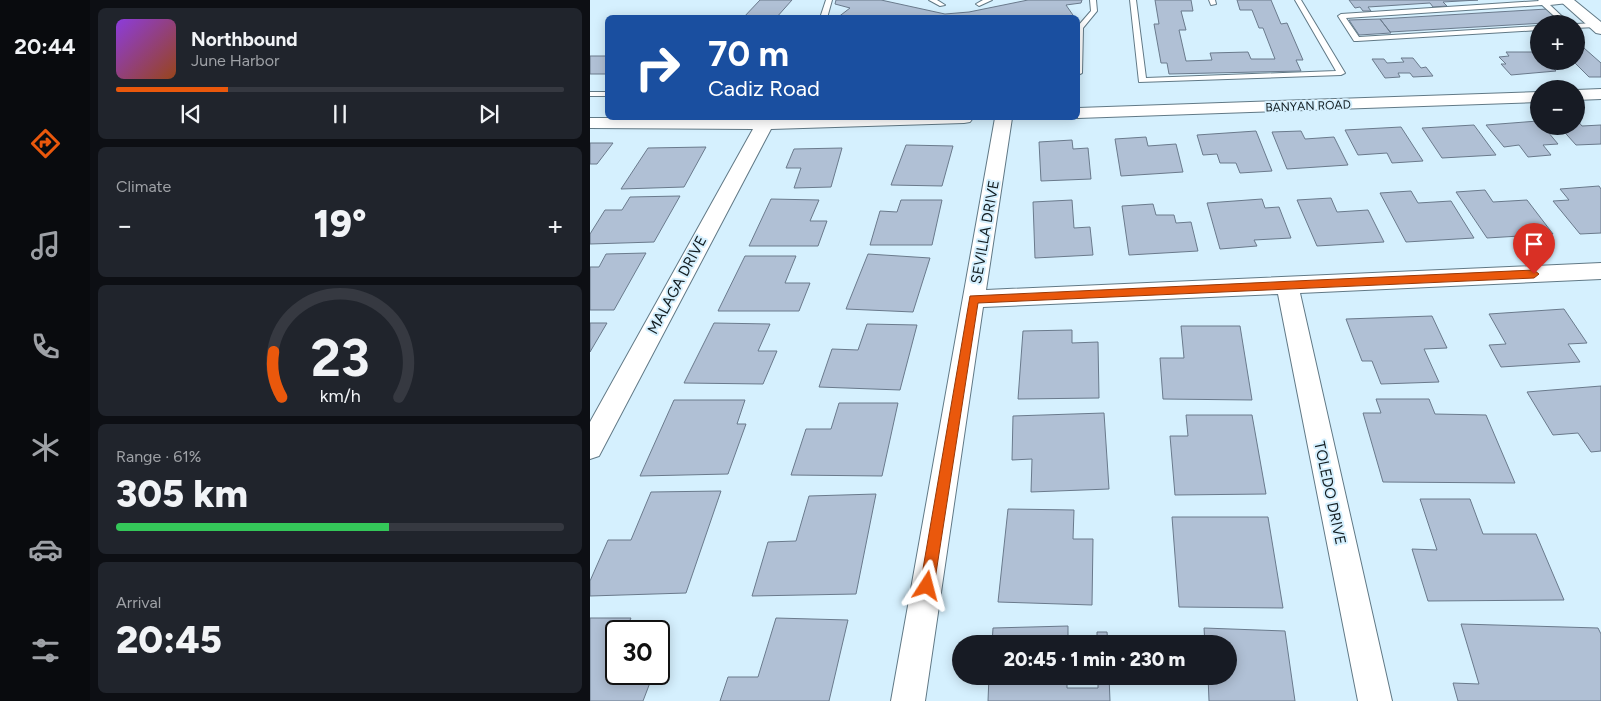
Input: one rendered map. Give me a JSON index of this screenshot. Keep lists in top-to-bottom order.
{
  "streets": {
    "street": [
      "BANYAN ROAD",
      "SEVILLA DRIVE",
      "MALAGA DRIVE",
      "TOLEDO DRIVE"
    ]
  },
  "page": {
    "tabs": "20:44",
    "map_buttons": ["+", "−"],
    "turn": ["70 m", "Cadiz Road"],
    "song": ["Northbound", "June Harbor"],
    "tile": [
      "Climate",
      ["Range · 61%", "305 km"],
      ["Arrival", "20:45"]
    ],
    "heat": ["−", "19°", "+"],
    "limit": "30",
    "trip": "20:45 · 1 min · 230 m",
    "gauge": ["23", "km/h"]
  }
}
